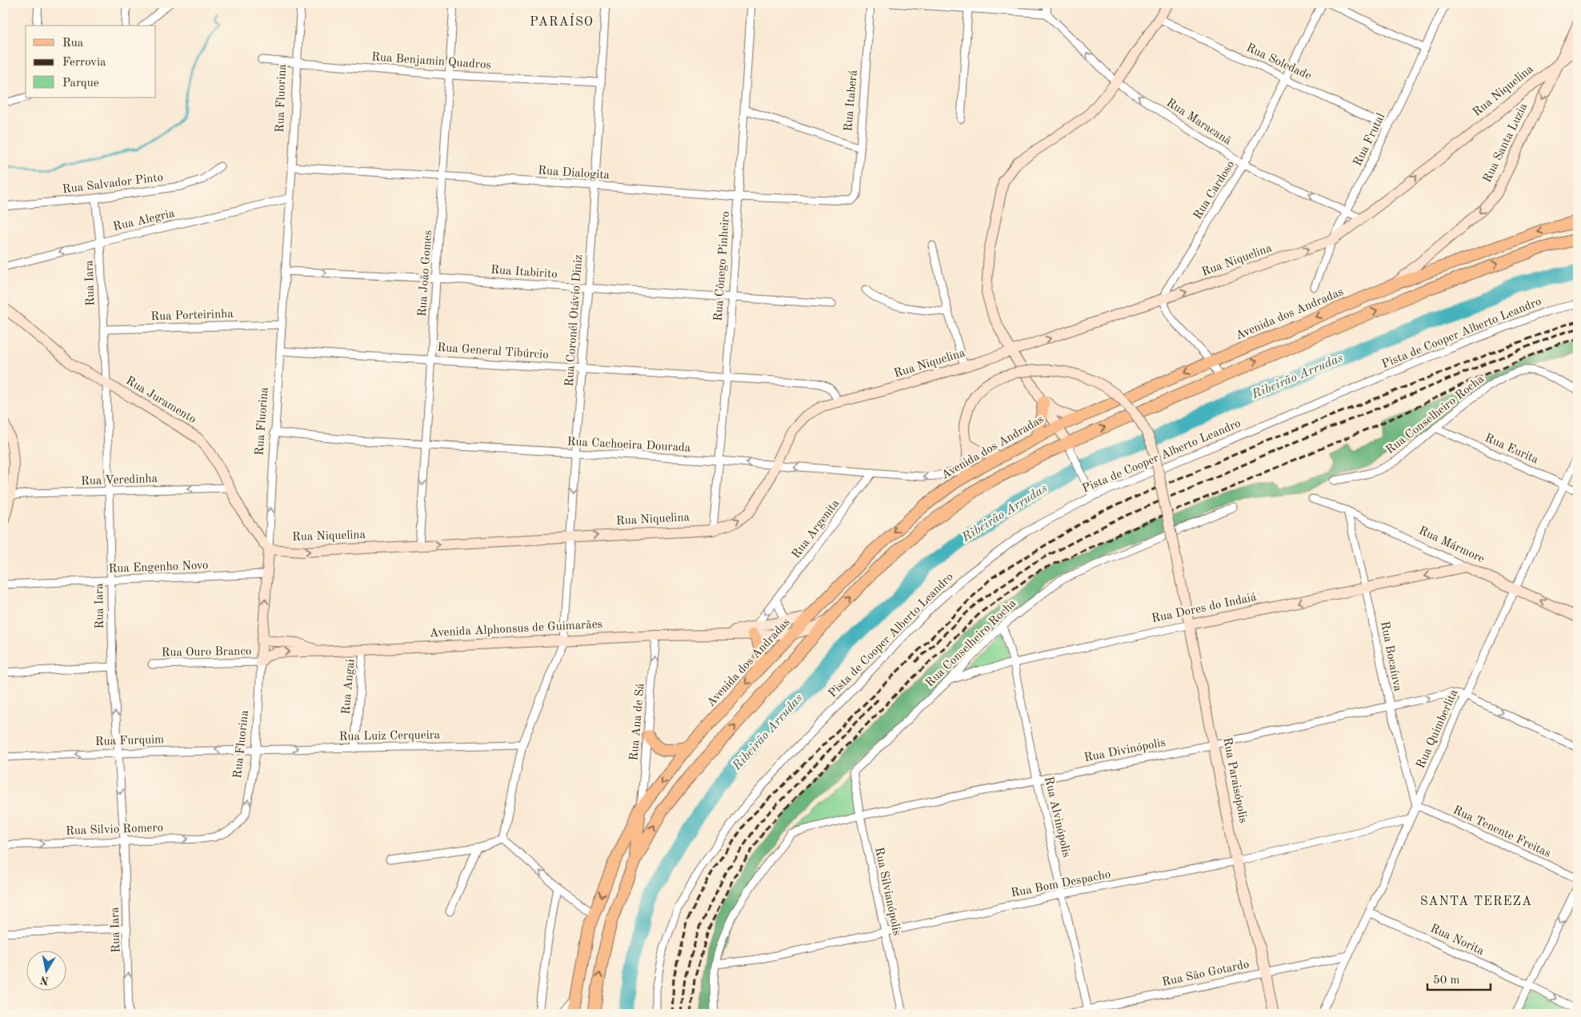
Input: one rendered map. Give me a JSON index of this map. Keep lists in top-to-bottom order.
{
  "streets": {
    "main road": ["Avenida dos Andradas"],
    "street": [
      "Rua Benjamin Quadros",
      "Rua Soledade",
      "Rua Niquelina",
      "Rua Fluorina",
      "Rua Itaberá",
      "Rua Maracanã",
      "Rua Frutal",
      "Rua Santa Luzia",
      "Rua Dialogita",
      "Rua Salvador Pinto",
      "Rua Cardoso",
      "Rua Alegria",
      "Rua Cônego Pinheiro",
      "Rua Itabirito",
      "Rua João Gomes",
      "Rua Iara",
      "Rua Porteirinha",
      "Rua Coronél Otávio Diniz",
      "Pista de Cooper Alberto Leandro",
      "Rua General Tibúrcio",
      "Rua Juramento",
      "Rua Conselheiro Rocha",
      "Rua Cachoeira Dourada",
      "Rua Eurita",
      "Rua Veredinha",
      "Rua Argenita",
      "Rua Mármore",
      "Rua Engenho Novo",
      "Rua Dores do Indaiá",
      "Avenida Alphonsus de Guimarães",
      "Rua Ouro Branco",
      "Rua Bocaíuva",
      "Rua Angai",
      "Rua Ana de Sá",
      "Rua Quimberlita",
      "Rua Luiz Cerqueira",
      "Rua Furquim",
      "Rua Divinópolis",
      "Rua Paraisópolis",
      "Rua Alvinópolis",
      "Rua Silvio Romero",
      "Rua Tenente Freitas",
      "Rua Bom Despacho",
      "Rua Silvianópolis",
      "Rua Norita",
      "Rua São Gotardo"
    ]
  },
  "crossings": [
    ["Rua Benjamin Quadros", "Rua Fluorina"],
    ["Rua Benjamin Quadros", "Rua João Gomes"],
    ["Rua Benjamin Quadros", "Rua Coronél Otávio Diniz"],
    ["Rua Soledade", "Rua Frutal"],
    ["Rua Soledade", "Rua Cardoso"],
    ["Rua Niquelina", "Rua Fluorina"],
    ["Rua Niquelina", "Rua Maracanã"],
    ["Rua Niquelina", "Rua Frutal"],
    ["Rua Niquelina", "Rua Santa Luzia"],
    ["Rua Niquelina", "Rua Cardoso"],
    ["Rua Niquelina", "Rua Cônego Pinheiro"],
    ["Rua Niquelina", "Rua João Gomes"],
    ["Rua Niquelina", "Rua Coronél Otávio Diniz"],
    ["Rua Niquelina", "Rua General Tibúrcio"],
    ["Rua Niquelina", "Rua Juramento"],
    ["Rua Niquelina", "Rua Cachoeira Dourada"],
    ["Rua Fluorina", "Rua Dialogita"],
    ["Rua Fluorina", "Rua Alegria"],
    ["Rua Fluorina", "Rua Itabirito"],
    ["Rua Fluorina", "Rua Porteirinha"],
    ["Rua Fluorina", "Rua General Tibúrcio"],
    ["Rua Fluorina", "Rua Juramento"],
    ["Rua Fluorina", "Rua Cachoeira Dourada"],
    ["Rua Fluorina", "Rua Engenho Novo"],
    ["Rua Fluorina", "Avenida Alphonsus de Guimarães"],
    ["Rua Fluorina", "Rua Ouro Branco"],
    ["Rua Fluorina", "Rua Luiz Cerqueira"],
    ["Rua Fluorina", "Rua Furquim"],
    ["Rua Fluorina", "Rua Silvio Romero"],
    ["Rua Itaberá", "Rua Dialogita"],
    ["Rua Maracanã", "Rua Frutal"],
    ["Rua Maracanã", "Rua Cardoso"],
    ["Rua Santa Luzia", "Avenida dos Andradas"],
    ["Rua Dialogita", "Rua Cônego Pinheiro"],
    ["Rua Dialogita", "Rua João Gomes"],
    ["Rua Dialogita", "Rua Coronél Otávio Diniz"],
    ["Rua Salvador Pinto", "Rua Iara"],
    ["Rua Alegria", "Rua Iara"],
    ["Rua Cônego Pinheiro", "Rua Itabirito"],
    ["Rua Cônego Pinheiro", "Rua General Tibúrcio"],
    ["Rua Cônego Pinheiro", "Rua Cachoeira Dourada"],
    ["Rua Itabirito", "Rua João Gomes"],
    ["Rua Itabirito", "Rua Coronél Otávio Diniz"],
    ["Rua João Gomes", "Rua General Tibúrcio"],
    ["Rua João Gomes", "Rua Cachoeira Dourada"],
    ["Rua Iara", "Rua Porteirinha"],
    ["Rua Iara", "Rua Juramento"],
    ["Rua Iara", "Rua Veredinha"],
    ["Rua Iara", "Rua Engenho Novo"],
    ["Rua Iara", "Rua Furquim"],
    ["Rua Iara", "Rua Silvio Romero"],
    ["Avenida dos Andradas", "Rua Cachoeira Dourada"],
    ["Avenida dos Andradas", "Avenida Alphonsus de Guimarães"],
    ["Avenida dos Andradas", "Rua Ana de Sá"],
    ["Rua Coronél Otávio Diniz", "Rua General Tibúrcio"],
    ["Rua Coronél Otávio Diniz", "Rua Cachoeira Dourada"],
    ["Rua Coronél Otávio Diniz", "Avenida Alphonsus de Guimarães"],
    ["Rua Coronél Otávio Diniz", "Rua Luiz Cerqueira"],
    ["Rua Juramento", "Rua Veredinha"],
    ["Rua Conselheiro Rocha", "Rua Eurita"],
    ["Rua Conselheiro Rocha", "Rua Dores do Indaiá"],
    ["Rua Conselheiro Rocha", "Rua Alvinópolis"],
    ["Rua Conselheiro Rocha", "Rua Silvianópolis"],
    ["Rua Cachoeira Dourada", "Rua Argenita"],
    ["Rua Cachoeira Dourada", "Rua Paraisópolis"],
    ["Rua Eurita", "Rua Quimberlita"],
    ["Rua Argenita", "Avenida Alphonsus de Guimarães"],
    ["Rua Mármore", "Rua Dores do Indaiá"],
    ["Rua Mármore", "Rua Bocaíuva"],
    ["Rua Mármore", "Rua Quimberlita"],
    ["Rua Dores do Indaiá", "Rua Bocaíuva"],
    ["Rua Dores do Indaiá", "Rua Paraisópolis"],
    ["Rua Dores do Indaiá", "Rua Alvinópolis"],
    ["Avenida Alphonsus de Guimarães", "Rua Ouro Branco"],
    ["Avenida Alphonsus de Guimarães", "Rua Angai"],
    ["Avenida Alphonsus de Guimarães", "Rua Ana de Sá"],
    ["Rua Bocaíuva", "Rua Quimberlita"],
    ["Rua Bocaíuva", "Rua Divinópolis"],
    ["Rua Bocaíuva", "Rua Tenente Freitas"],
    ["Rua Angai", "Rua Luiz Cerqueira"],
    ["Rua Quimberlita", "Rua Divinópolis"],
    ["Rua Quimberlita", "Rua Tenente Freitas"],
    ["Rua Quimberlita", "Rua Bom Despacho"],
    ["Rua Quimberlita", "Rua Norita"],
    ["Rua Quimberlita", "Rua São Gotardo"],
    ["Rua Luiz Cerqueira", "Rua Furquim"],
    ["Rua Divinópolis", "Rua Paraisópolis"],
    ["Rua Divinópolis", "Rua Alvinópolis"],
    ["Rua Divinópolis", "Rua Bom Despacho"],
    ["Rua Divinópolis", "Rua Silvianópolis"],
    ["Rua Paraisópolis", "Rua Bom Despacho"],
    ["Rua Paraisópolis", "Rua São Gotardo"],
    ["Rua Alvinópolis", "Rua Bom Despacho"],
    ["Rua Alvinópolis", "Rua São Gotardo"],
    ["Rua Bom Despacho", "Rua Silvianópolis"]
  ],
  "one_way": [
    "Rua Niquelina",
    "Rua Maracanã",
    "Rua Santa Luzia",
    "Rua Veredinha",
    "Rua Dores do Indaiá",
    "Rua Ana de Sá",
    "Rua Luiz Cerqueira",
    "Rua Furquim",
    "Rua Silvio Romero"
  ],
  "districts": ["PARAÍSO", "SANTA TEREZA"],
  "water": ["Ribeirão Arrudas"],
  "legend": ["Rua", "Ferrovia", "Parque"],
  "scale_bar": "50 m",
  "north": "bottom"
}
